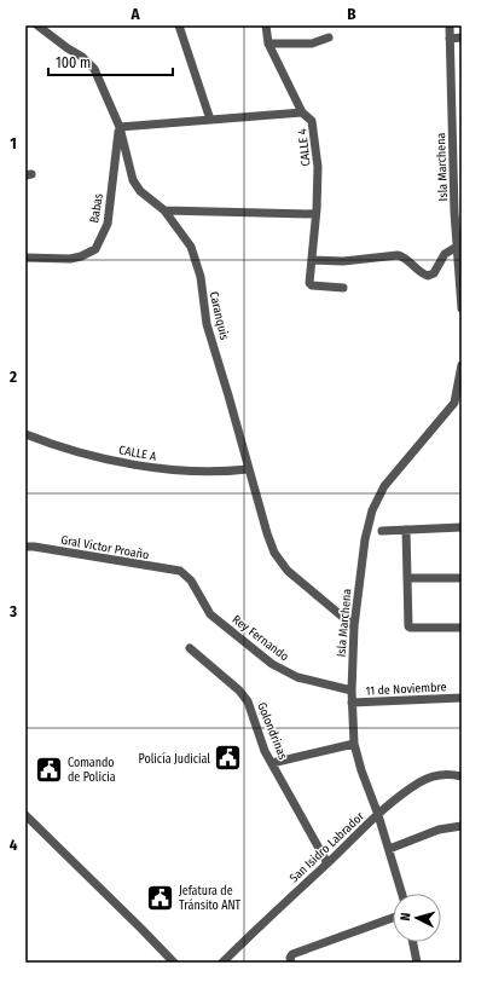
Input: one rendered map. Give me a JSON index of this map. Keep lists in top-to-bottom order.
{
  "streets": {
    "street": [
      "CALLE 4",
      "Isla Marchena",
      "Babas",
      "Caranquis",
      "CALLE A",
      "Gral Victor Proaño",
      "Rey Fernando",
      "11 de Noviembre",
      "Golondrinas",
      "San Isidro Labrador"
    ]
  },
  "crossings": [
    ["Isla Marchena", "Caranquis"],
    ["Isla Marchena", "Rey Fernando"],
    ["Isla Marchena", "11 de Noviembre"],
    ["Isla Marchena", "San Isidro Labrador"],
    ["Babas", "Caranquis"],
    ["Caranquis", "CALLE A"],
    ["Gral Victor Proaño", "Rey Fernando"],
    ["Golondrinas", "San Isidro Labrador"]
  ],
  "places": {
    "public building": ["Policía Judicial", "Comando de Policia", "Jefatura de Tránsito ANT"]
  },
  "scale_bar": "100 m",
  "north": "left",
  "grid": {
    "columns": ["A", "B"],
    "rows": [
      "1",
      "2",
      "3",
      "4"
    ]
  }
}
